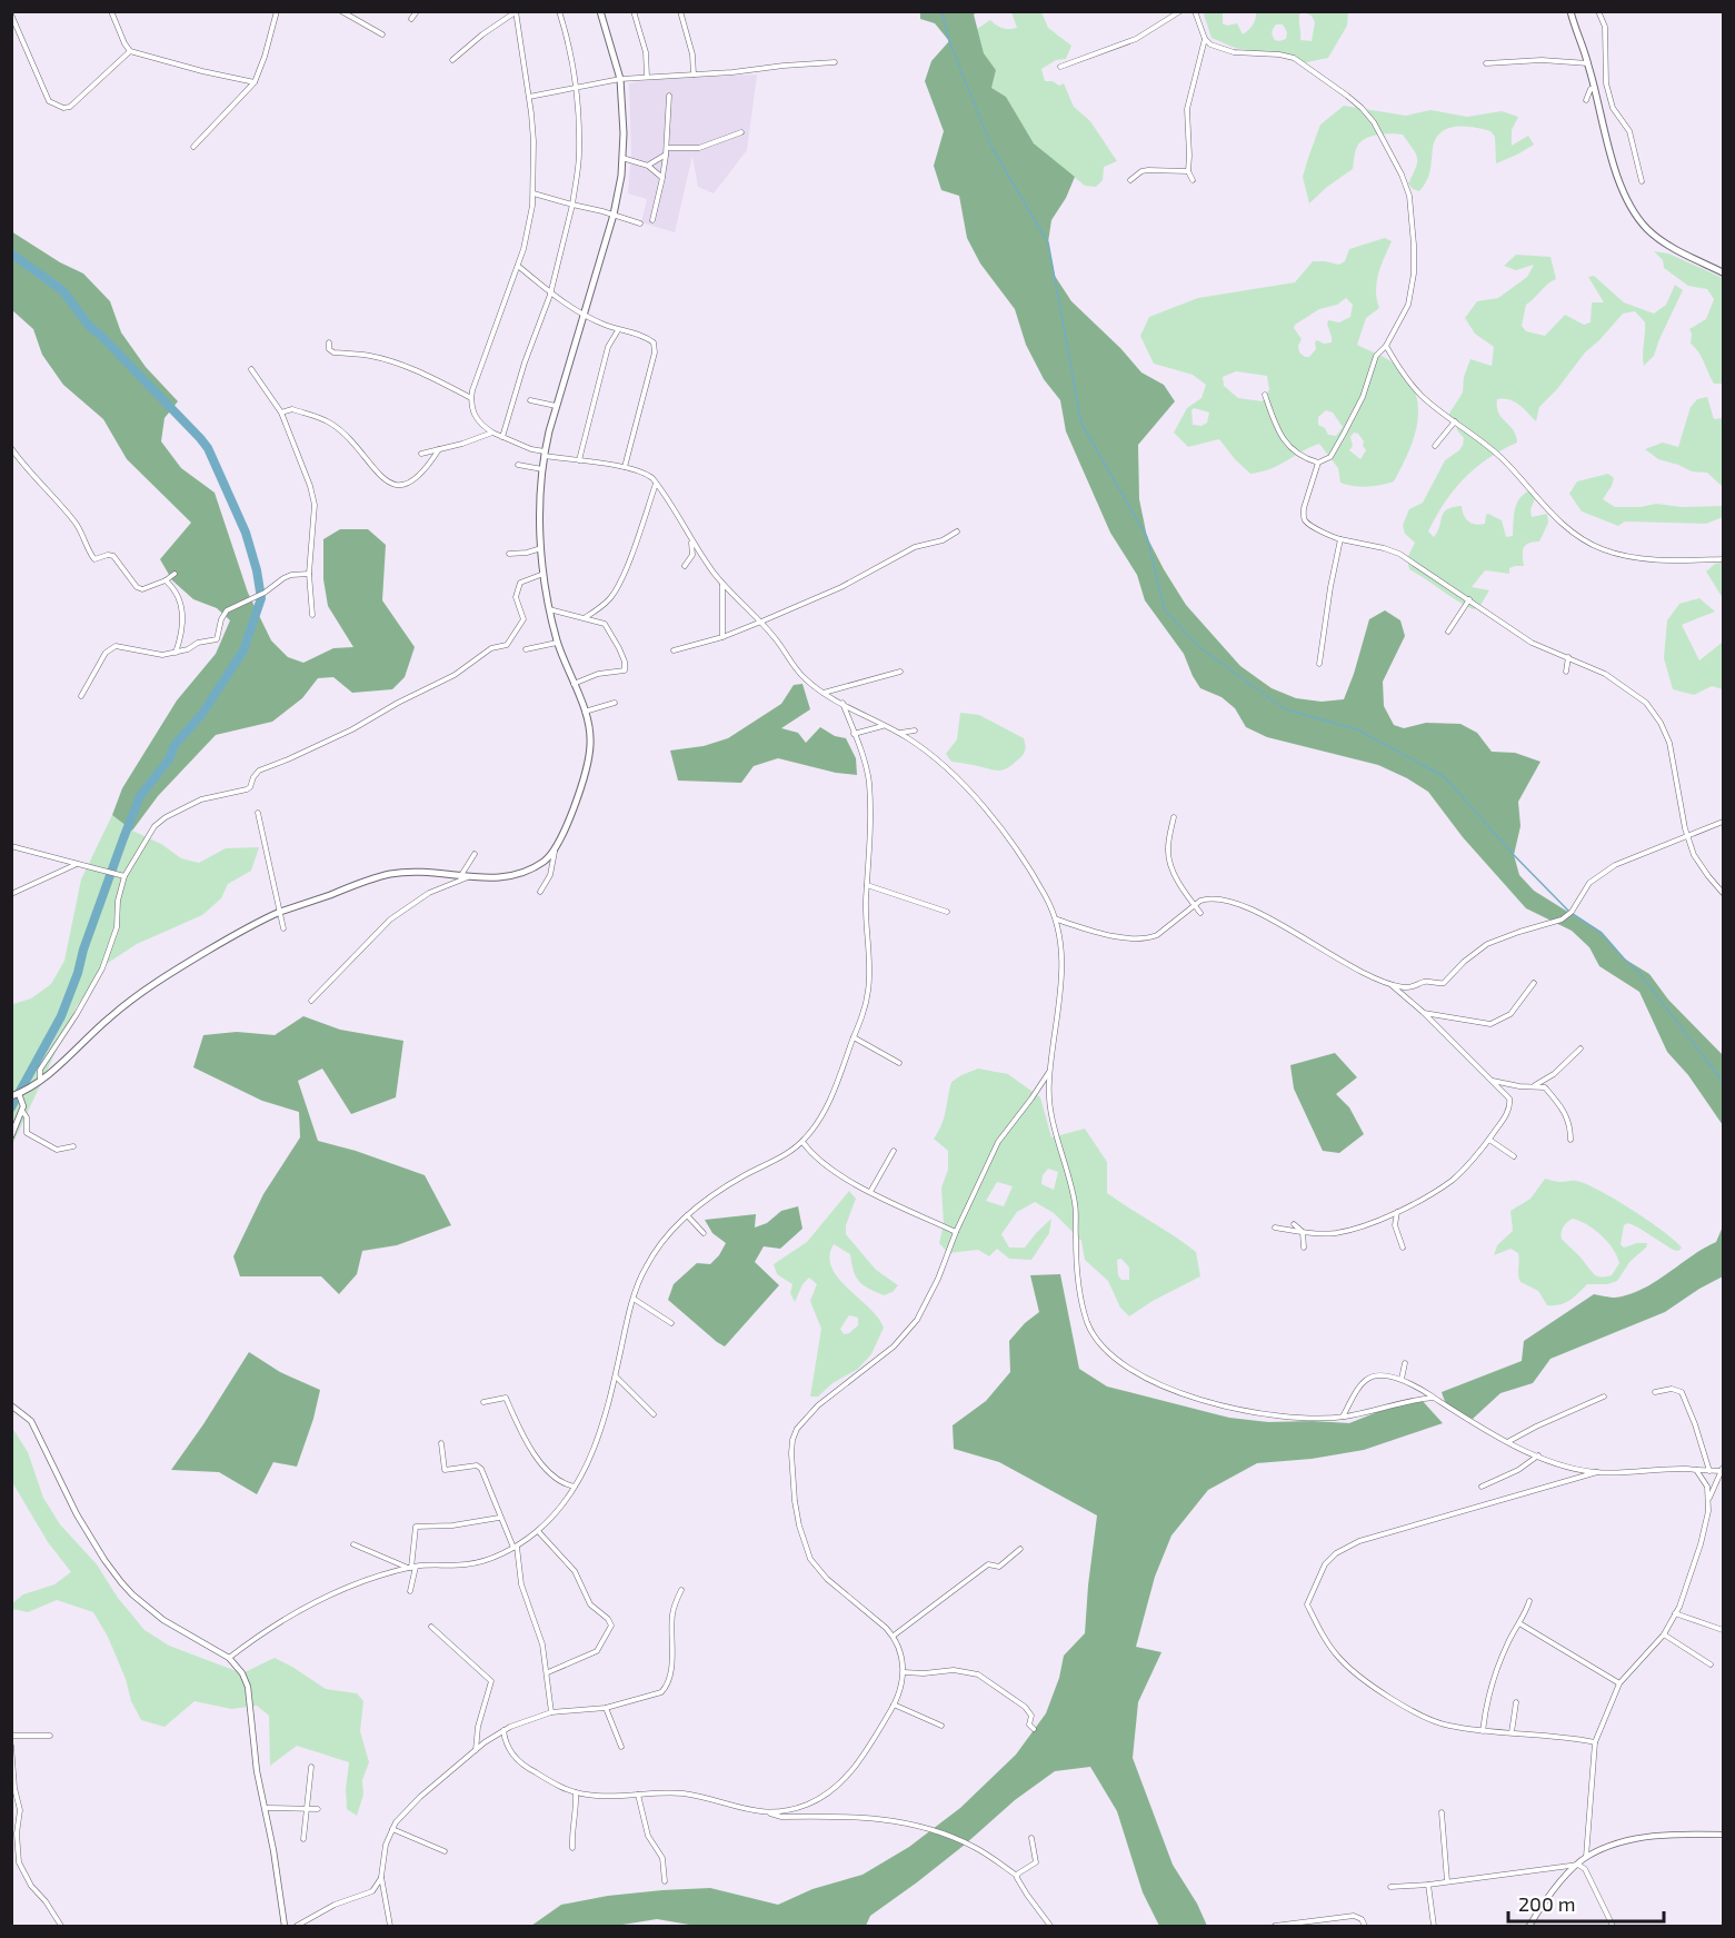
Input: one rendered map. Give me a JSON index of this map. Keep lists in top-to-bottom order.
{
  "scale_bar": "200 m"
}
